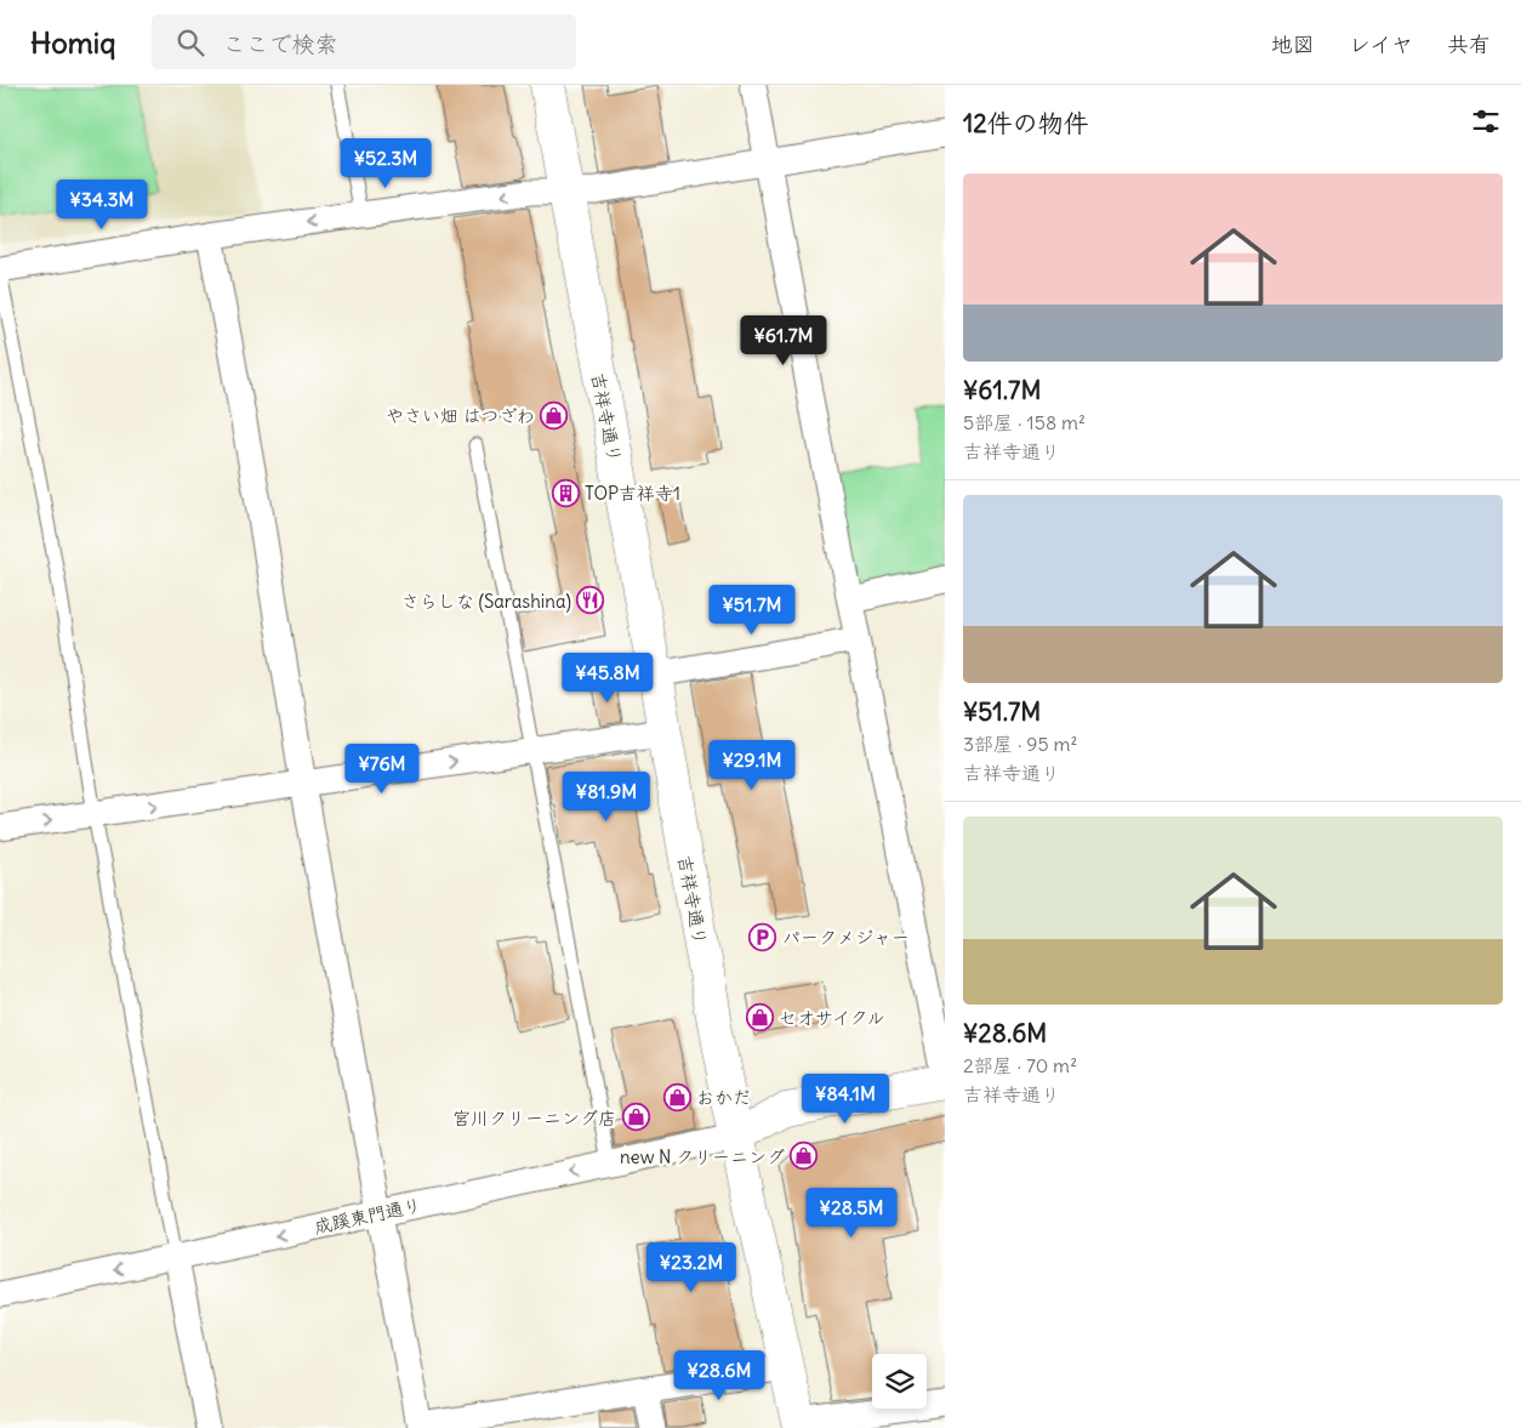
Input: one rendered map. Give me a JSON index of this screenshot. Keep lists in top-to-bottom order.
{
  "streets": {
    "main road": ["吉祥寺通り"],
    "street": ["成蹊東門通り"]
  },
  "crossings": [
    ["吉祥寺通り", "成蹊東門通り"]
  ],
  "places": {
    "shop": [
      "やさい畑 はつざわ",
      "セオサイクル",
      "おかだ",
      "宮川クリーニング店",
      "new N クリーニング"
    ],
    "building": ["TOP吉祥寺1"],
    "restaurant": ["さらしな (Sarashina)"],
    "parking": ["パークメジャー"]
  },
  "page": {
    "header": "Homiq",
    "search": "ここで検索",
    "nav": ["地図", "レイヤ", "共有"],
    "heading": "12件の物件",
    "price": [
      "¥52.3M",
      "¥34.3M",
      "¥61.7M",
      "¥51.7M",
      "¥45.8M",
      "¥29.1M",
      "¥76M",
      "¥81.9M",
      "¥84.1M",
      "¥28.5M",
      "¥23.2M",
      "¥28.6M"
    ],
    "list": [
      {
        "name": "¥61.7M",
        "note": "5部屋 · 158 m² · 吉祥寺通り"
      },
      {
        "name": "¥51.7M",
        "note": "3部屋 · 95 m² · 吉祥寺通り"
      },
      {
        "name": "¥28.6M",
        "note": "2部屋 · 70 m² · 吉祥寺通り"
      }
    ]
  }
}
